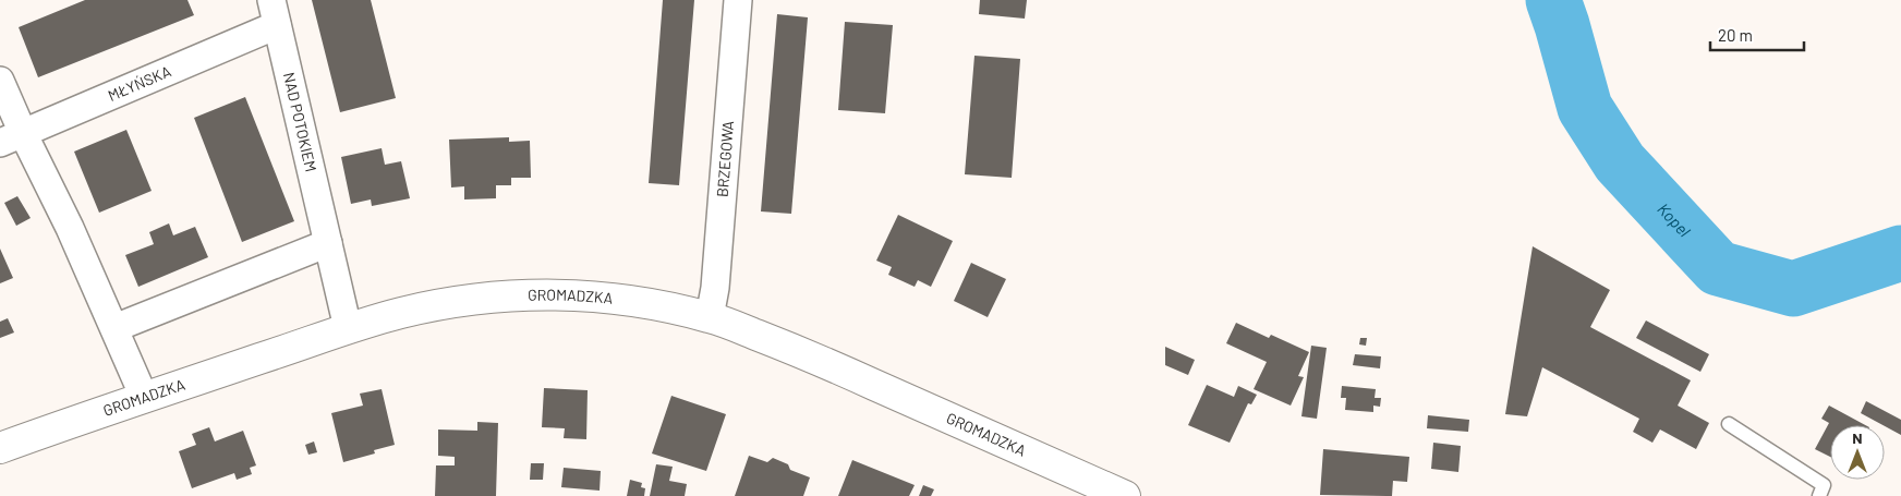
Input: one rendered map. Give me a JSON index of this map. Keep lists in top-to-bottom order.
{
  "streets": {
    "street": [
      "MŁYŃSKA",
      "NAD POTOKIEM",
      "BRZEGOWA",
      "GROMADZKA"
    ]
  },
  "crossings": [
    ["MŁYŃSKA", "NAD POTOKIEM"],
    ["NAD POTOKIEM", "GROMADZKA"],
    ["BRZEGOWA", "GROMADZKA"]
  ],
  "water": ["Kopel"],
  "scale_bar": "20 m",
  "north": "top"
}
